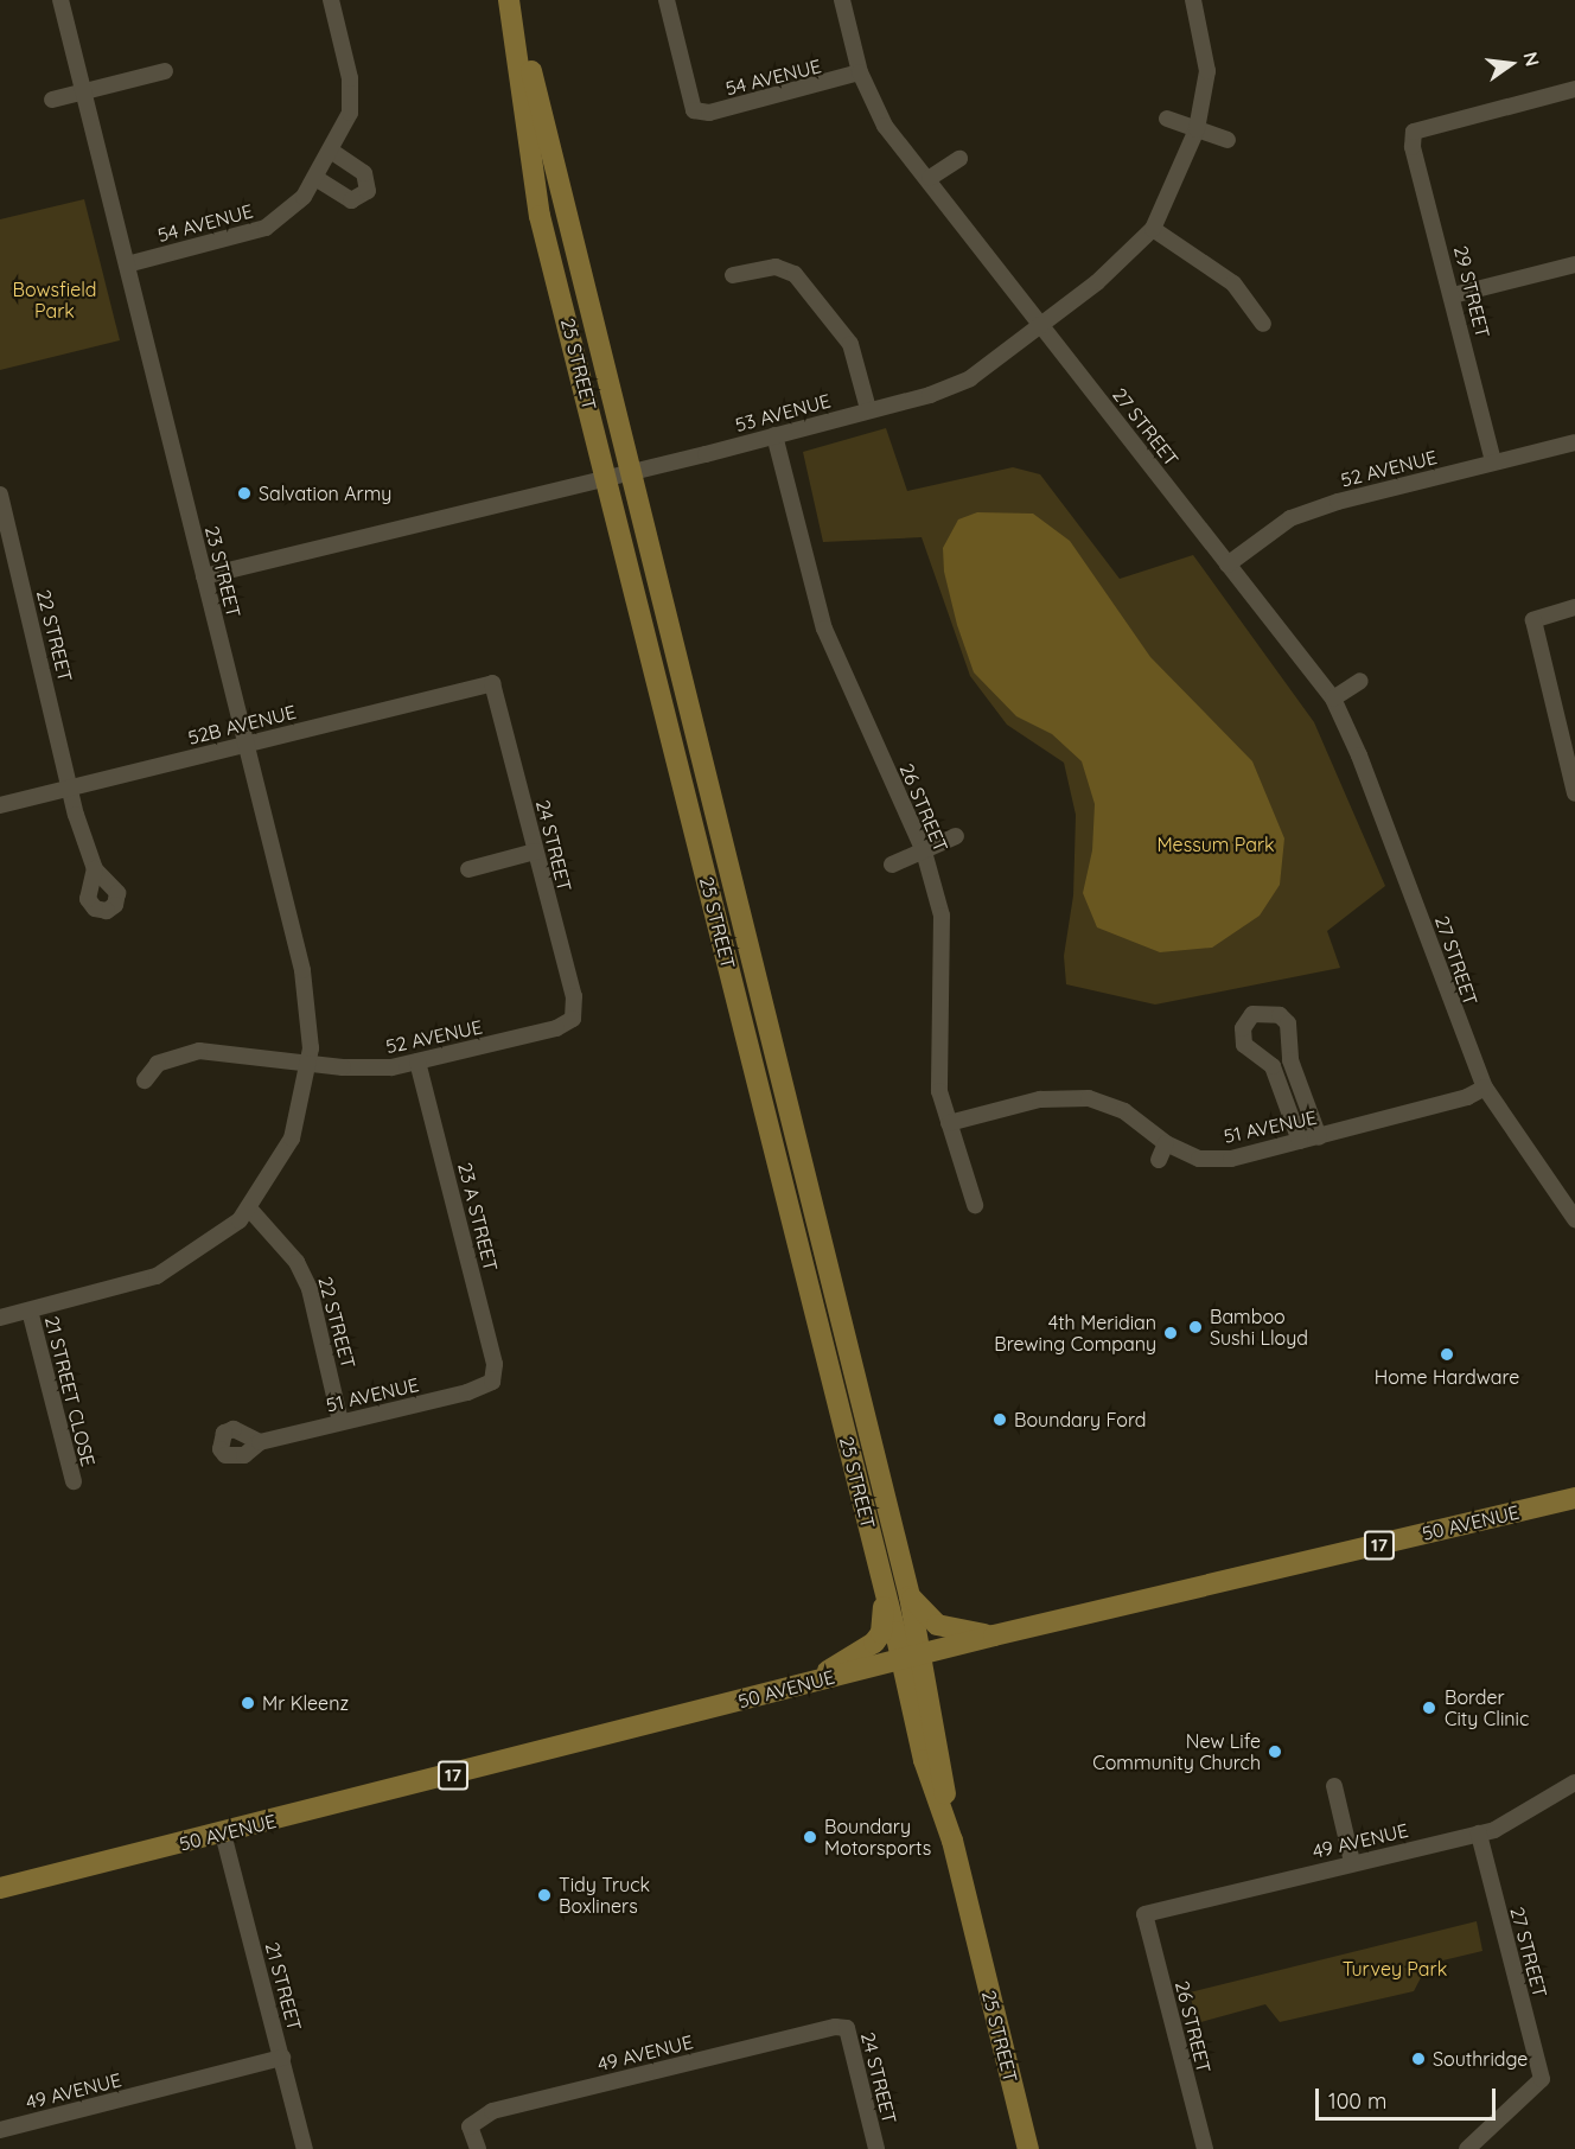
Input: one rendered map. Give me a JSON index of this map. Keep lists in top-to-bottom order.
{
  "streets": {
    "main road": ["25 STREET", "50 AVENUE", "17"],
    "street": [
      "54 AVENUE",
      "29 STREET",
      "53 AVENUE",
      "27 STREET",
      "52 AVENUE",
      "23 STREET",
      "22 STREET",
      "52B AVENUE",
      "26 STREET",
      "24 STREET",
      "51 AVENUE",
      "23 A STREET",
      "21 STREET CLOSE",
      "49 AVENUE",
      "21 STREET"
    ]
  },
  "crossings": [
    ["54 AVENUE", "27 STREET"],
    ["54 AVENUE", "23 STREET"],
    ["29 STREET", "52 AVENUE"],
    ["25 STREET", "53 AVENUE"],
    ["25 STREET", "50 AVENUE"],
    ["53 AVENUE", "27 STREET"],
    ["53 AVENUE", "23 STREET"],
    ["53 AVENUE", "26 STREET"],
    ["27 STREET", "52 AVENUE"],
    ["27 STREET", "51 AVENUE"],
    ["27 STREET", "49 AVENUE"],
    ["52 AVENUE", "23 STREET"],
    ["52 AVENUE", "24 STREET"],
    ["52 AVENUE", "23 A STREET"],
    ["23 STREET", "52B AVENUE"],
    ["22 STREET", "52B AVENUE"],
    ["22 STREET", "51 AVENUE"],
    ["52B AVENUE", "24 STREET"],
    ["26 STREET", "51 AVENUE"],
    ["26 STREET", "49 AVENUE"],
    ["24 STREET", "49 AVENUE"],
    ["51 AVENUE", "23 A STREET"],
    ["50 AVENUE", "21 STREET"],
    ["49 AVENUE", "21 STREET"]
  ],
  "parks": ["Bowsfield Park", "Messum Park", "Turvey Park"],
  "places": [
    "Salvation Army",
    "Bamboo Sushi Lloyd",
    "4th Meridian Brewing Company",
    "Home Hardware",
    "Boundary Ford",
    "Mr Kleenz",
    "Border City Clinic",
    "New Life Community Church",
    "Boundary Motorsports",
    "Tidy Truck Boxliners",
    "Southridge"
  ],
  "scale_bar": "100 m",
  "north": "right"
}
